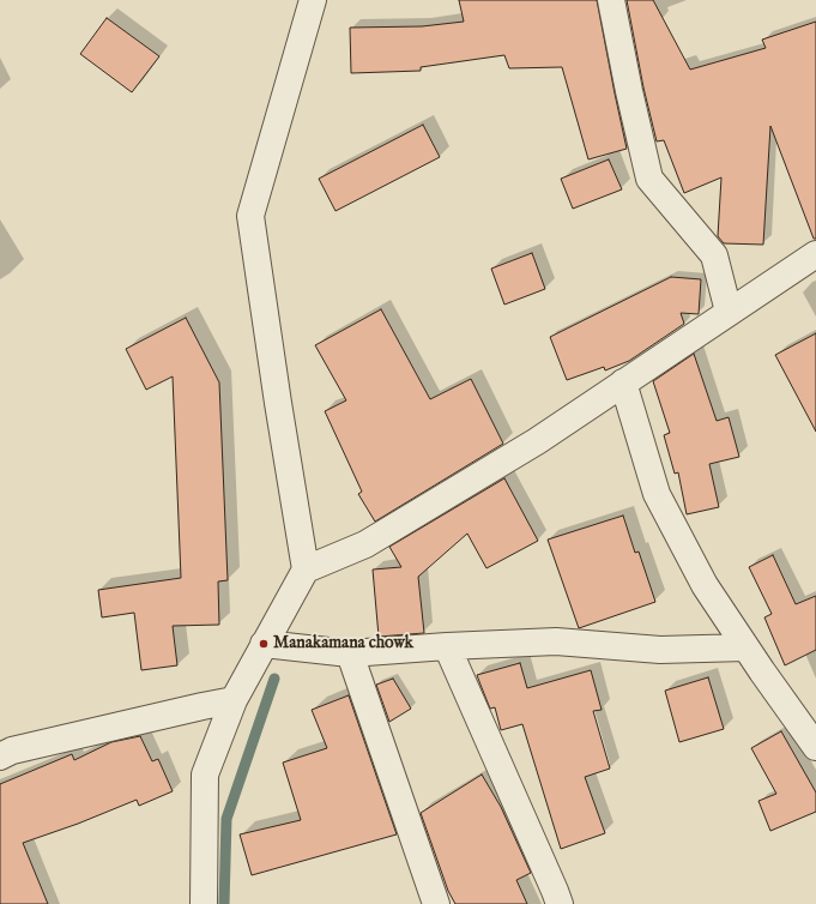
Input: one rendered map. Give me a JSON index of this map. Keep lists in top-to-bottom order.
{
  "places": ["Manakamana chowk"]
}
